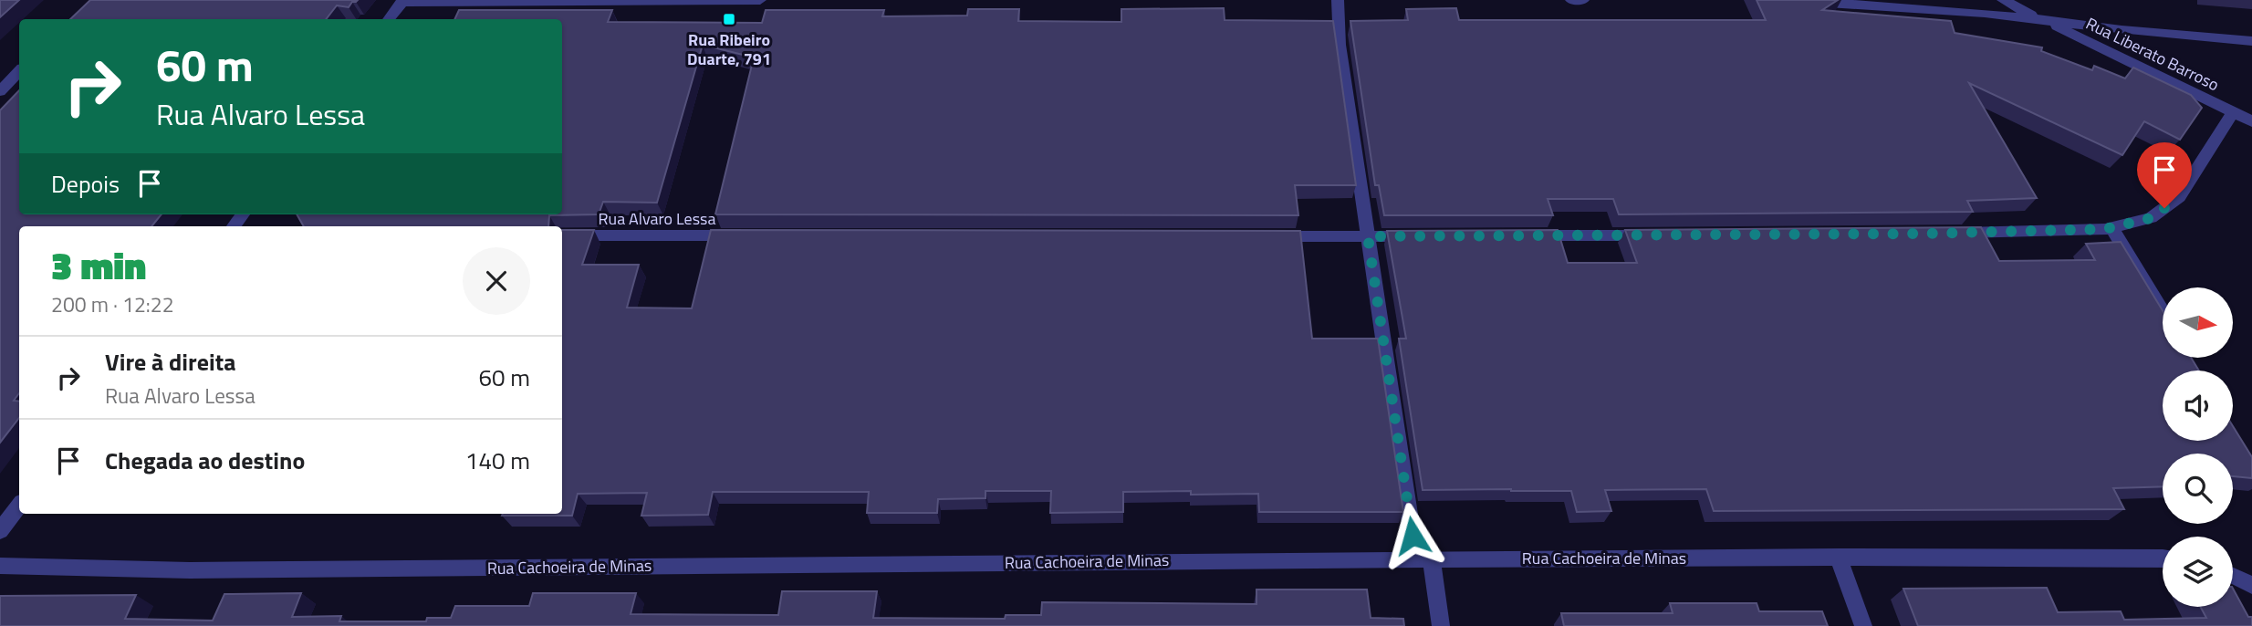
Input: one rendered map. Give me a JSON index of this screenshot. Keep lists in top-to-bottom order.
{
  "streets": {
    "street": ["Rua Liberato Barroso", "Rua Alvaro Lessa", "Rua Cachoeira de Minas"]
  },
  "places": {
    "transit": ["Rua Ribeiro Duarte, 791"]
  },
  "north": "right",
  "page": {
    "turn": ["60 m", "Rua Alvaro Lessa"],
    "then": "Depois",
    "heading": ["3 min", "200 m · 12:22"],
    "list": [
      {
        "name": "Vire à direita",
        "note": "Rua Alvaro Lessa",
        "value": "60 m"
      },
      {
        "name": "Chegada ao destino",
        "value": "140 m"
      }
    ]
  }
}
